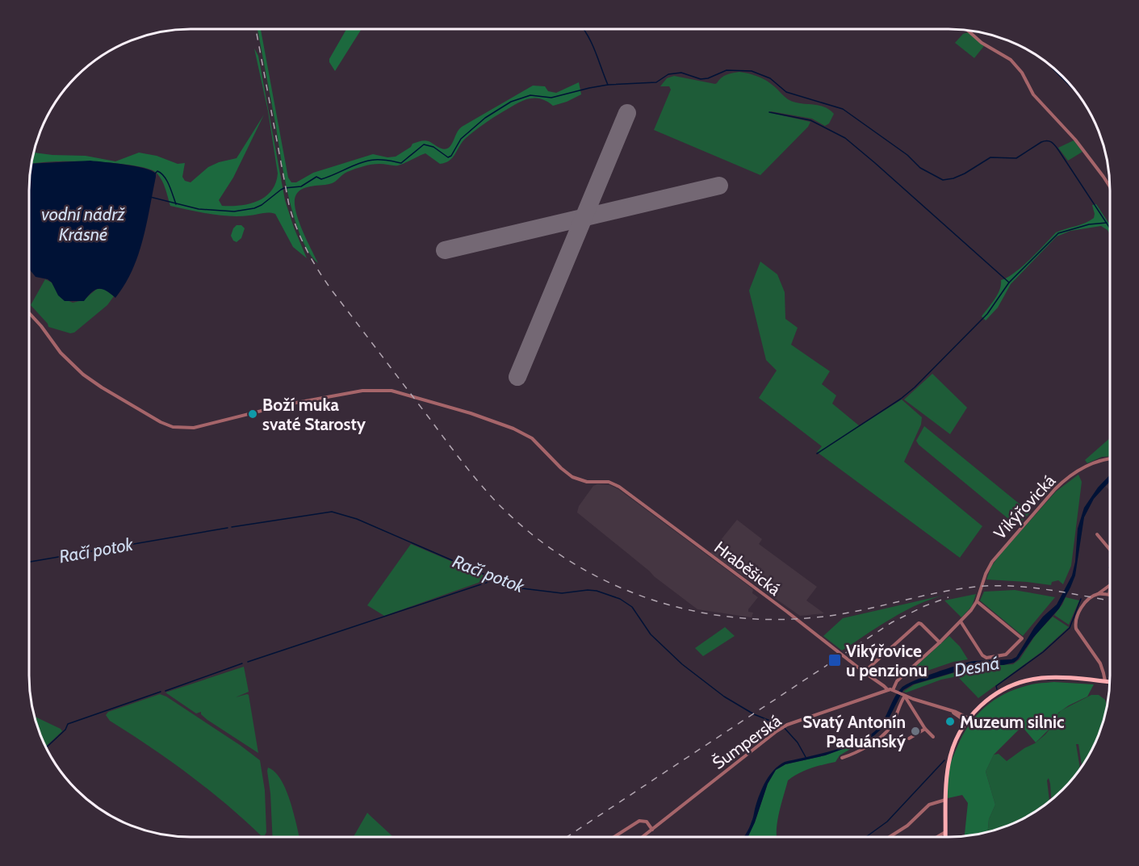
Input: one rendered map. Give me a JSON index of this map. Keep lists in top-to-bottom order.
{
  "streets": {
    "street": ["Vikýřovická", "Hraběšická", "Šumperská"]
  },
  "crossings": [
    ["Vikýřovická", "Šumperská"],
    ["Hraběšická", "Šumperská"]
  ],
  "water": ["vodní nádrž Krásné", "Račí potok", "Desná"],
  "places": {
    "other": ["Boží muka svaté Starosty", "Muzeum silnic", "Svatý Antonín Paduánský"],
    "transit": ["Vikýřovice u penzionu"]
  }
}
